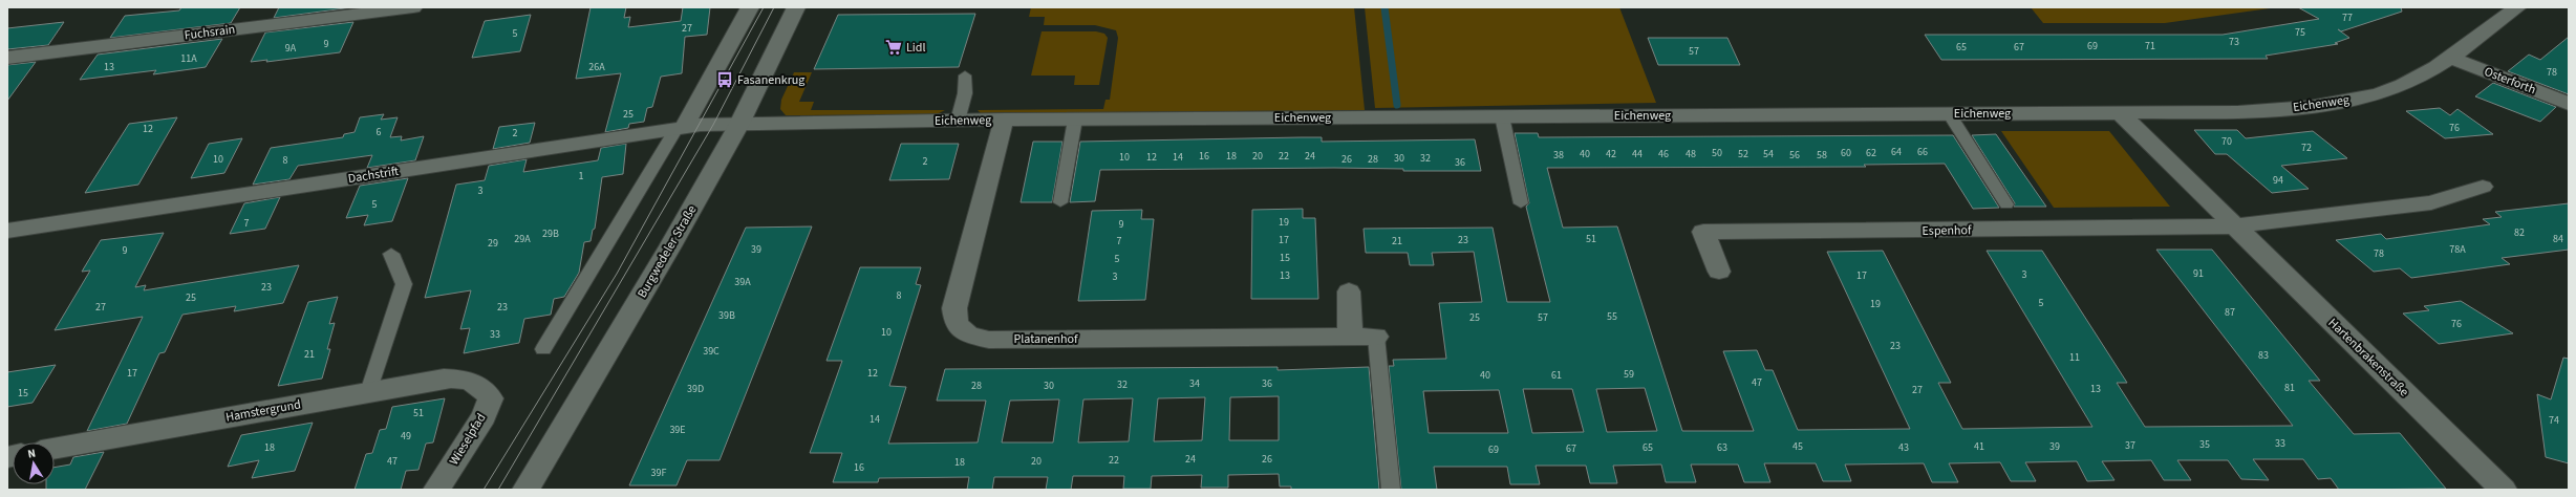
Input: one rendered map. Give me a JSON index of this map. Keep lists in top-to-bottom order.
{
  "streets": {
    "street": [
      "Fuchsrain",
      "Osterforth",
      "Eichenweg",
      "Dachstrift",
      "Espenhof",
      "Burgwedeler Straße",
      "Platanenhof",
      "Hartenbrakenstraße",
      "Hamstergrund",
      "Wieselpfad"
    ]
  },
  "crossings": [
    ["Osterforth", "Eichenweg"],
    ["Eichenweg", "Dachstrift"],
    ["Eichenweg", "Burgwedeler Straße"],
    ["Eichenweg", "Platanenhof"],
    ["Eichenweg", "Hartenbrakenstraße"],
    ["Dachstrift", "Burgwedeler Straße"],
    ["Espenhof", "Hartenbrakenstraße"],
    ["Hamstergrund", "Wieselpfad"]
  ],
  "places": {
    "supermarket": ["Lidl"],
    "bus stop": ["Fasanenkrug"]
  },
  "house_numbers": [
    "77",
    "27",
    "75",
    "5",
    "73",
    "9",
    "69",
    "71",
    "65",
    "67",
    "9A",
    "57",
    "11A",
    "13",
    "26A",
    "78",
    "25",
    "76",
    "12",
    "6",
    "2",
    "70",
    "72",
    "64",
    "66",
    "50",
    "60",
    "62",
    "40",
    "42",
    "44",
    "46",
    "48",
    "52",
    "54",
    "38",
    "56",
    "58",
    "16",
    "18",
    "20",
    "22",
    "24",
    "10",
    "12",
    "14",
    "30",
    "32",
    "10",
    "26",
    "28",
    "8",
    "2",
    "36",
    "1",
    "94",
    "3",
    "5",
    "19",
    "7",
    "9",
    "82",
    "29B",
    "29A",
    "51",
    "84",
    "17",
    "23",
    "7",
    "21",
    "29",
    "39",
    "78A",
    "9",
    "78",
    "15",
    "5",
    "91",
    "3",
    "13",
    "17",
    "3",
    "39A",
    "23",
    "8",
    "25",
    "5",
    "19",
    "27",
    "23",
    "87",
    "39B",
    "55",
    "25",
    "57",
    "76",
    "10",
    "33",
    "23",
    "39C",
    "21",
    "83",
    "11",
    "17",
    "12",
    "59",
    "40",
    "61",
    "47",
    "34",
    "36",
    "32",
    "28",
    "30",
    "81",
    "39D",
    "13",
    "27",
    "15",
    "51",
    "14",
    "74",
    "39E",
    "49",
    "33",
    "35",
    "37",
    "45",
    "41",
    "39",
    "18",
    "65",
    "63",
    "43",
    "67",
    "69",
    "24",
    "26",
    "22",
    "47",
    "20",
    "18",
    "16",
    "39F"
  ],
  "north": "top"
}
